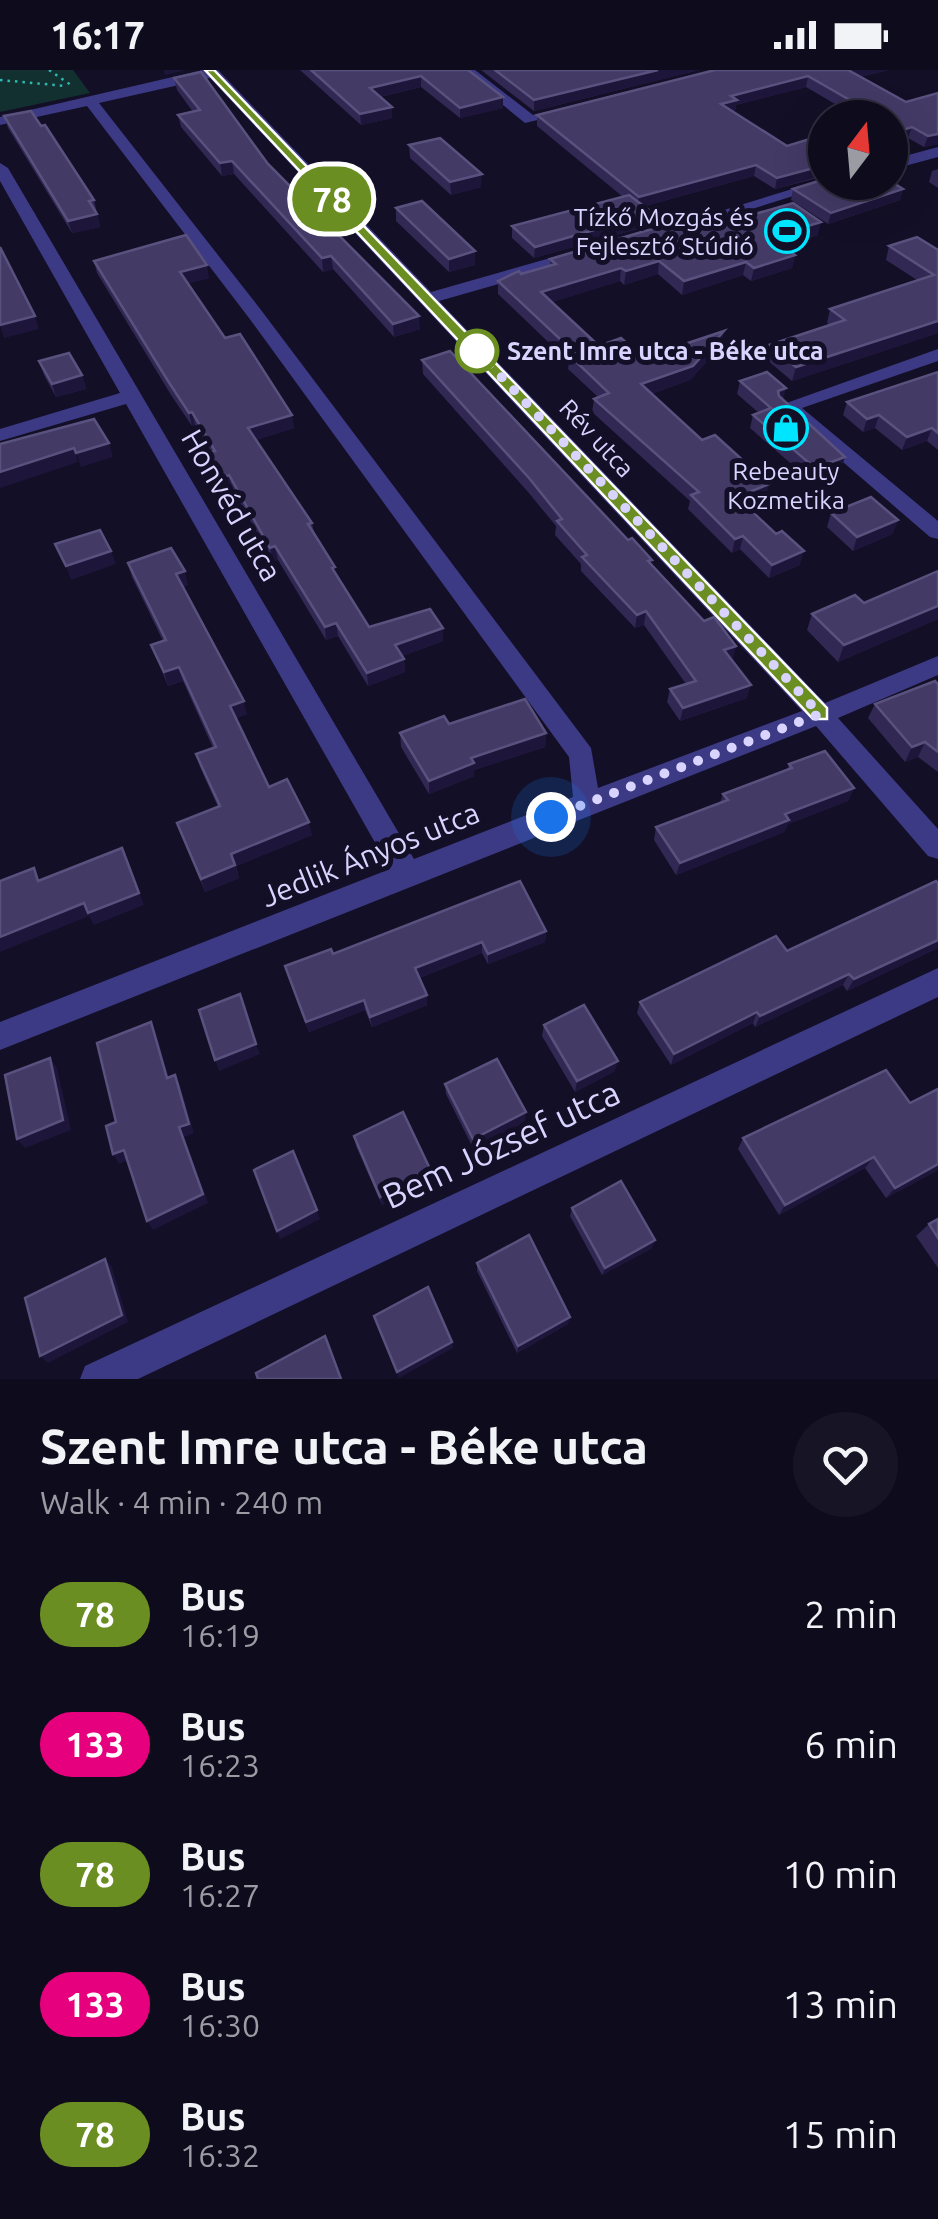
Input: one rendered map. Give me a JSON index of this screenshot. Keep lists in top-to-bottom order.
{
  "streets": {
    "street": [
      "Rév utca",
      "Honvéd utca",
      "Jedlik Ányos utca",
      "Bem József utca"
    ]
  },
  "crossings": [
    ["Rév utca", "Jedlik Ányos utca"],
    ["Honvéd utca", "Jedlik Ányos utca"]
  ],
  "places": {
    "sports": ["Tízkő Mozgás és Fejlesztő Stúdió"],
    "other": ["Szent Imre utca - Béke utca"],
    "shop": ["Rebeauty Kozmetika"]
  },
  "lines": ["bus line 78"],
  "north": "top",
  "page": {
    "status": "16:17",
    "on_map": "78",
    "heading": ["Szent Imre utca - Béke utca", "Walk · 4 min · 240 m"],
    "list": [
      {
        "mark": "78",
        "name": "Bus",
        "note": "16:19",
        "value": "2 min"
      },
      {
        "mark": "133",
        "name": "Bus",
        "note": "16:23",
        "value": "6 min"
      },
      {
        "mark": "78",
        "name": "Bus",
        "note": "16:27",
        "value": "10 min"
      },
      {
        "mark": "133",
        "name": "Bus",
        "note": "16:30",
        "value": "13 min"
      },
      {
        "mark": "78",
        "name": "Bus",
        "note": "16:32",
        "value": "15 min"
      }
    ]
  }
}
